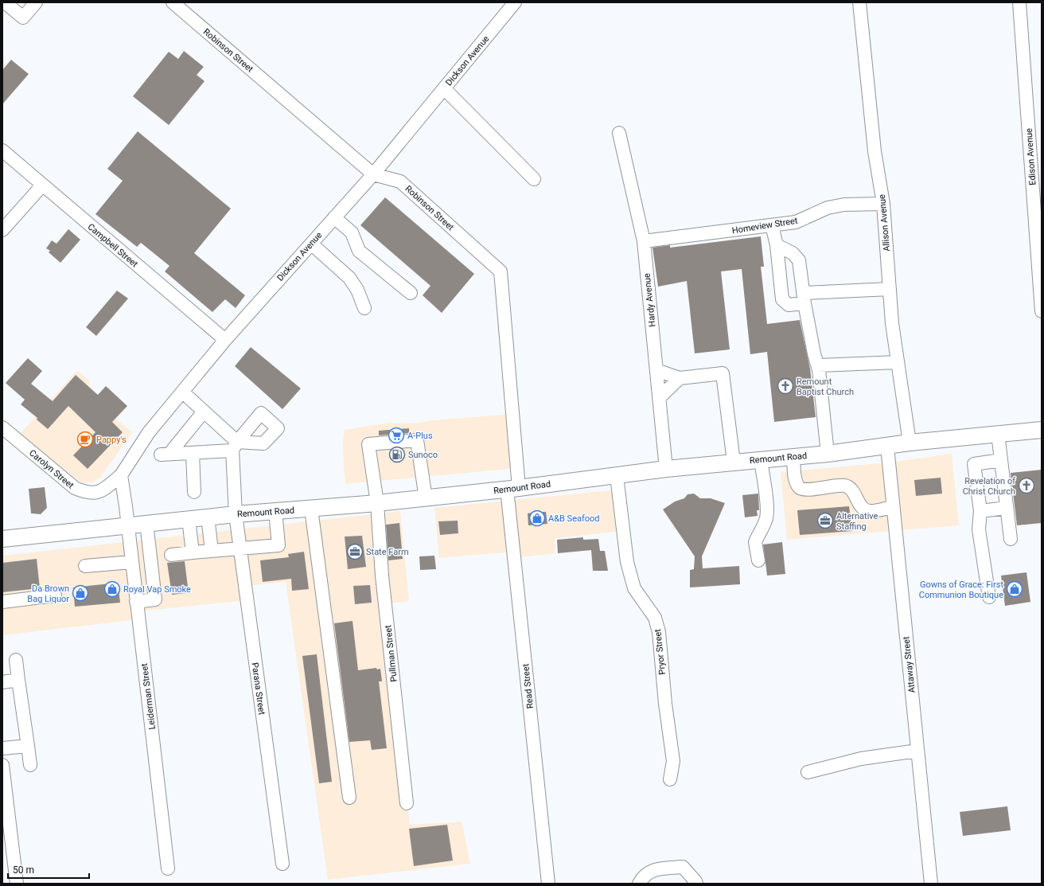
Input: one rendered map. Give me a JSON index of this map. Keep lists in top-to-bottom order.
{
  "streets": {
    "main road": ["Remount Road"],
    "street": [
      "Robinson Street",
      "Dickson Avenue",
      "Edison Avenue",
      "Allison Avenue",
      "Homeview Street",
      "Campbell Street",
      "Hardy Avenue",
      "Carolyn Street",
      "Pryor Street",
      "Pullman Street",
      "Attaway Street",
      "Read Street",
      "Parana Street",
      "Leiderman Street"
    ]
  },
  "crossings": [
    ["Robinson Street", "Dickson Avenue"],
    ["Robinson Street", "Remount Road"],
    ["Robinson Street", "Read Street"],
    ["Dickson Avenue", "Campbell Street"],
    ["Dickson Avenue", "Carolyn Street"],
    ["Allison Avenue", "Homeview Street"],
    ["Allison Avenue", "Remount Road"],
    ["Homeview Street", "Hardy Avenue"],
    ["Hardy Avenue", "Remount Road"],
    ["Remount Road", "Pryor Street"],
    ["Remount Road", "Pullman Street"],
    ["Remount Road", "Attaway Street"],
    ["Remount Road", "Read Street"],
    ["Remount Road", "Parana Street"],
    ["Remount Road", "Leiderman Street"]
  ],
  "places": {
    "church": ["Remount Baptist Church", "Revelation of Christ Church"],
    "supermarket": ["A-Plus"],
    "cafe": ["Pappy's"],
    "fuel station": ["Sunoco"],
    "shop": [
      "A&B Seafood",
      "Royal Vap Smoke",
      "Gowns of Grace: First Communion Boutique",
      "Da Brown Bag Liquor"
    ],
    "office": ["Alternative Staffing", "State Farm"]
  },
  "scale_bar": "50 m"
}
